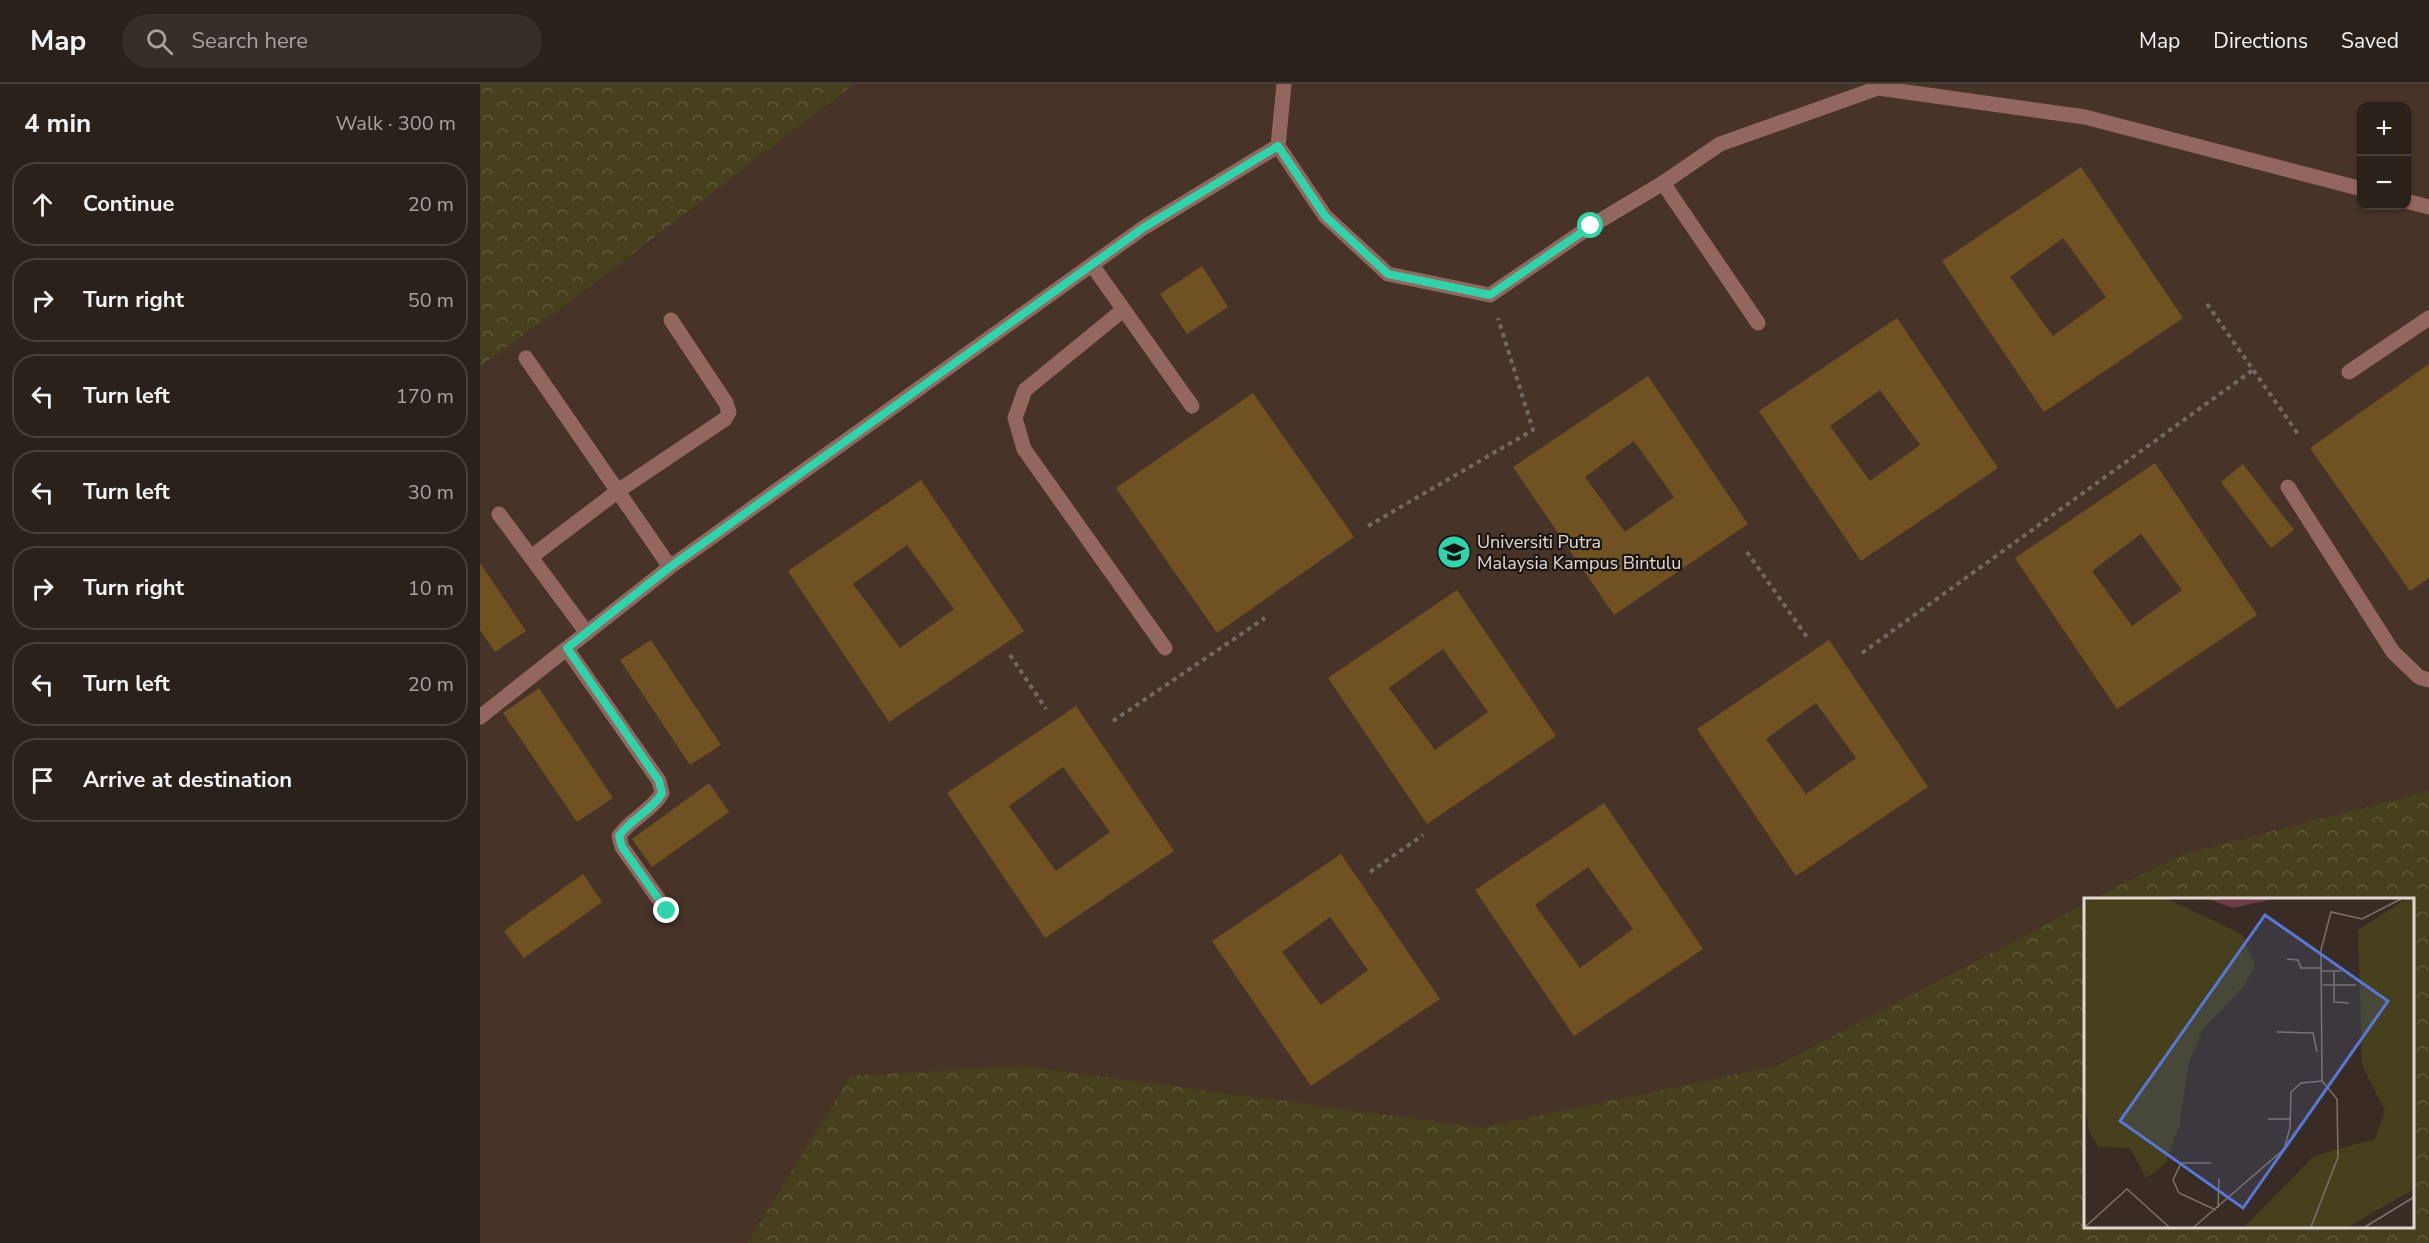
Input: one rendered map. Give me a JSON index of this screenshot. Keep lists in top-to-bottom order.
{
  "places": {
    "school or university": ["Universiti Putra Malaysia Kampus Bintulu"]
  },
  "page": {
    "header": "Map",
    "search": "Search here",
    "nav": ["Map", "Directions", "Saved"],
    "heading": ["4 min", "Walk · 300 m"],
    "map_buttons": ["+", "−"],
    "list": [
      ["Continue", "20 m"],
      ["Turn right", "50 m"],
      ["Turn left", "170 m"],
      ["Turn left", "30 m"],
      ["Turn right", "10 m"],
      ["Turn left", "20 m"],
      "Arrive at destination"
    ]
  }
}
